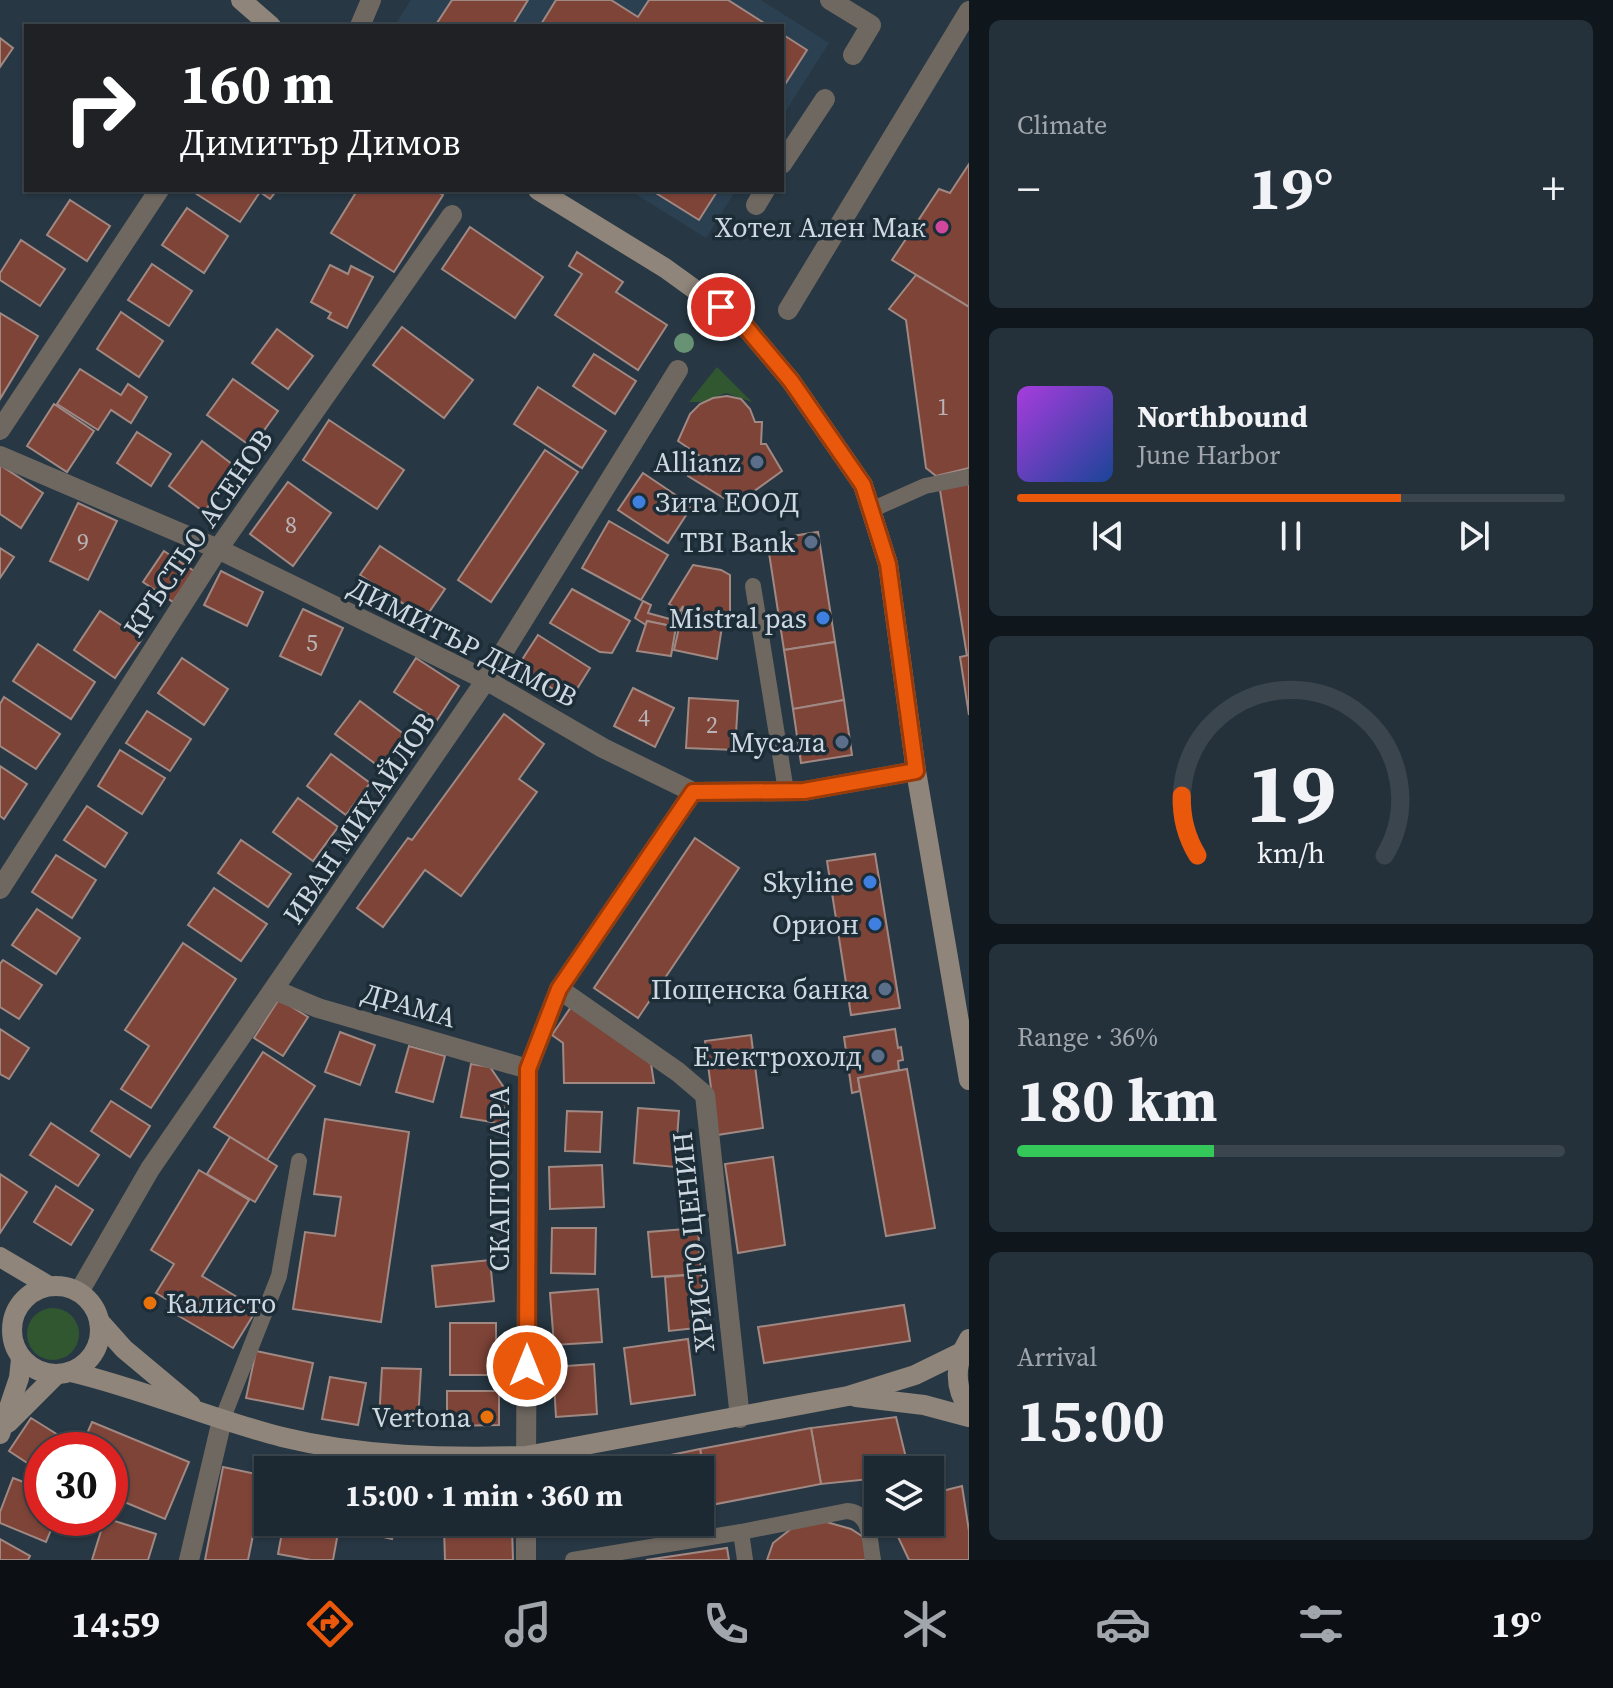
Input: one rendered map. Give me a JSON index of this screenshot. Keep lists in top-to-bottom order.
{
  "streets": {
    "street": [
      "КРЪСТЬО АСЕНОВ",
      "ДИМИТЪР ДИМОВ",
      "ИВАН МИХАЙЛОВ",
      "ДРАМА",
      "СКАПТОПАРА",
      "ХРИСТО ЦЕНИН"
    ]
  },
  "crossings": [
    ["КРЪСТЬО АСЕНОВ", "ДИМИТЪР ДИМОВ"],
    ["ДИМИТЪР ДИМОВ", "ИВАН МИХАЙЛОВ"],
    ["ДИМИТЪР ДИМОВ", "СКАПТОПАРА"],
    ["ИВАН МИХАЙЛОВ", "ДРАМА"],
    ["ДРАМА", "СКАПТОПАРА"],
    ["СКАПТОПАРА", "ХРИСТО ЦЕНИН"]
  ],
  "places": [
    "Хотел Ален Мак",
    "Allianz",
    "Зита ЕООД",
    "TBI Bank",
    "Mistral pas",
    "Мусала",
    "Skyline",
    "Орион",
    "Пощенска банка",
    "Електрохолд",
    "Калисто",
    "Vertona"
  ],
  "house_numbers": [
    "1",
    "8",
    "9",
    "5",
    "4",
    "2"
  ],
  "page": {
    "tile": [
      "Climate",
      ["Range · 36%", "180 km"],
      ["Arrival", "15:00"]
    ],
    "turn": ["160 m", "Димитър Димов"],
    "heat": ["−", "19°", "+"],
    "song": ["Northbound", "June Harbor"],
    "limit": "30",
    "trip": "15:00 · 1 min · 360 m",
    "tabs": ["14:59", "19°"],
    "gauge": ["19", "km/h"]
  }
}
